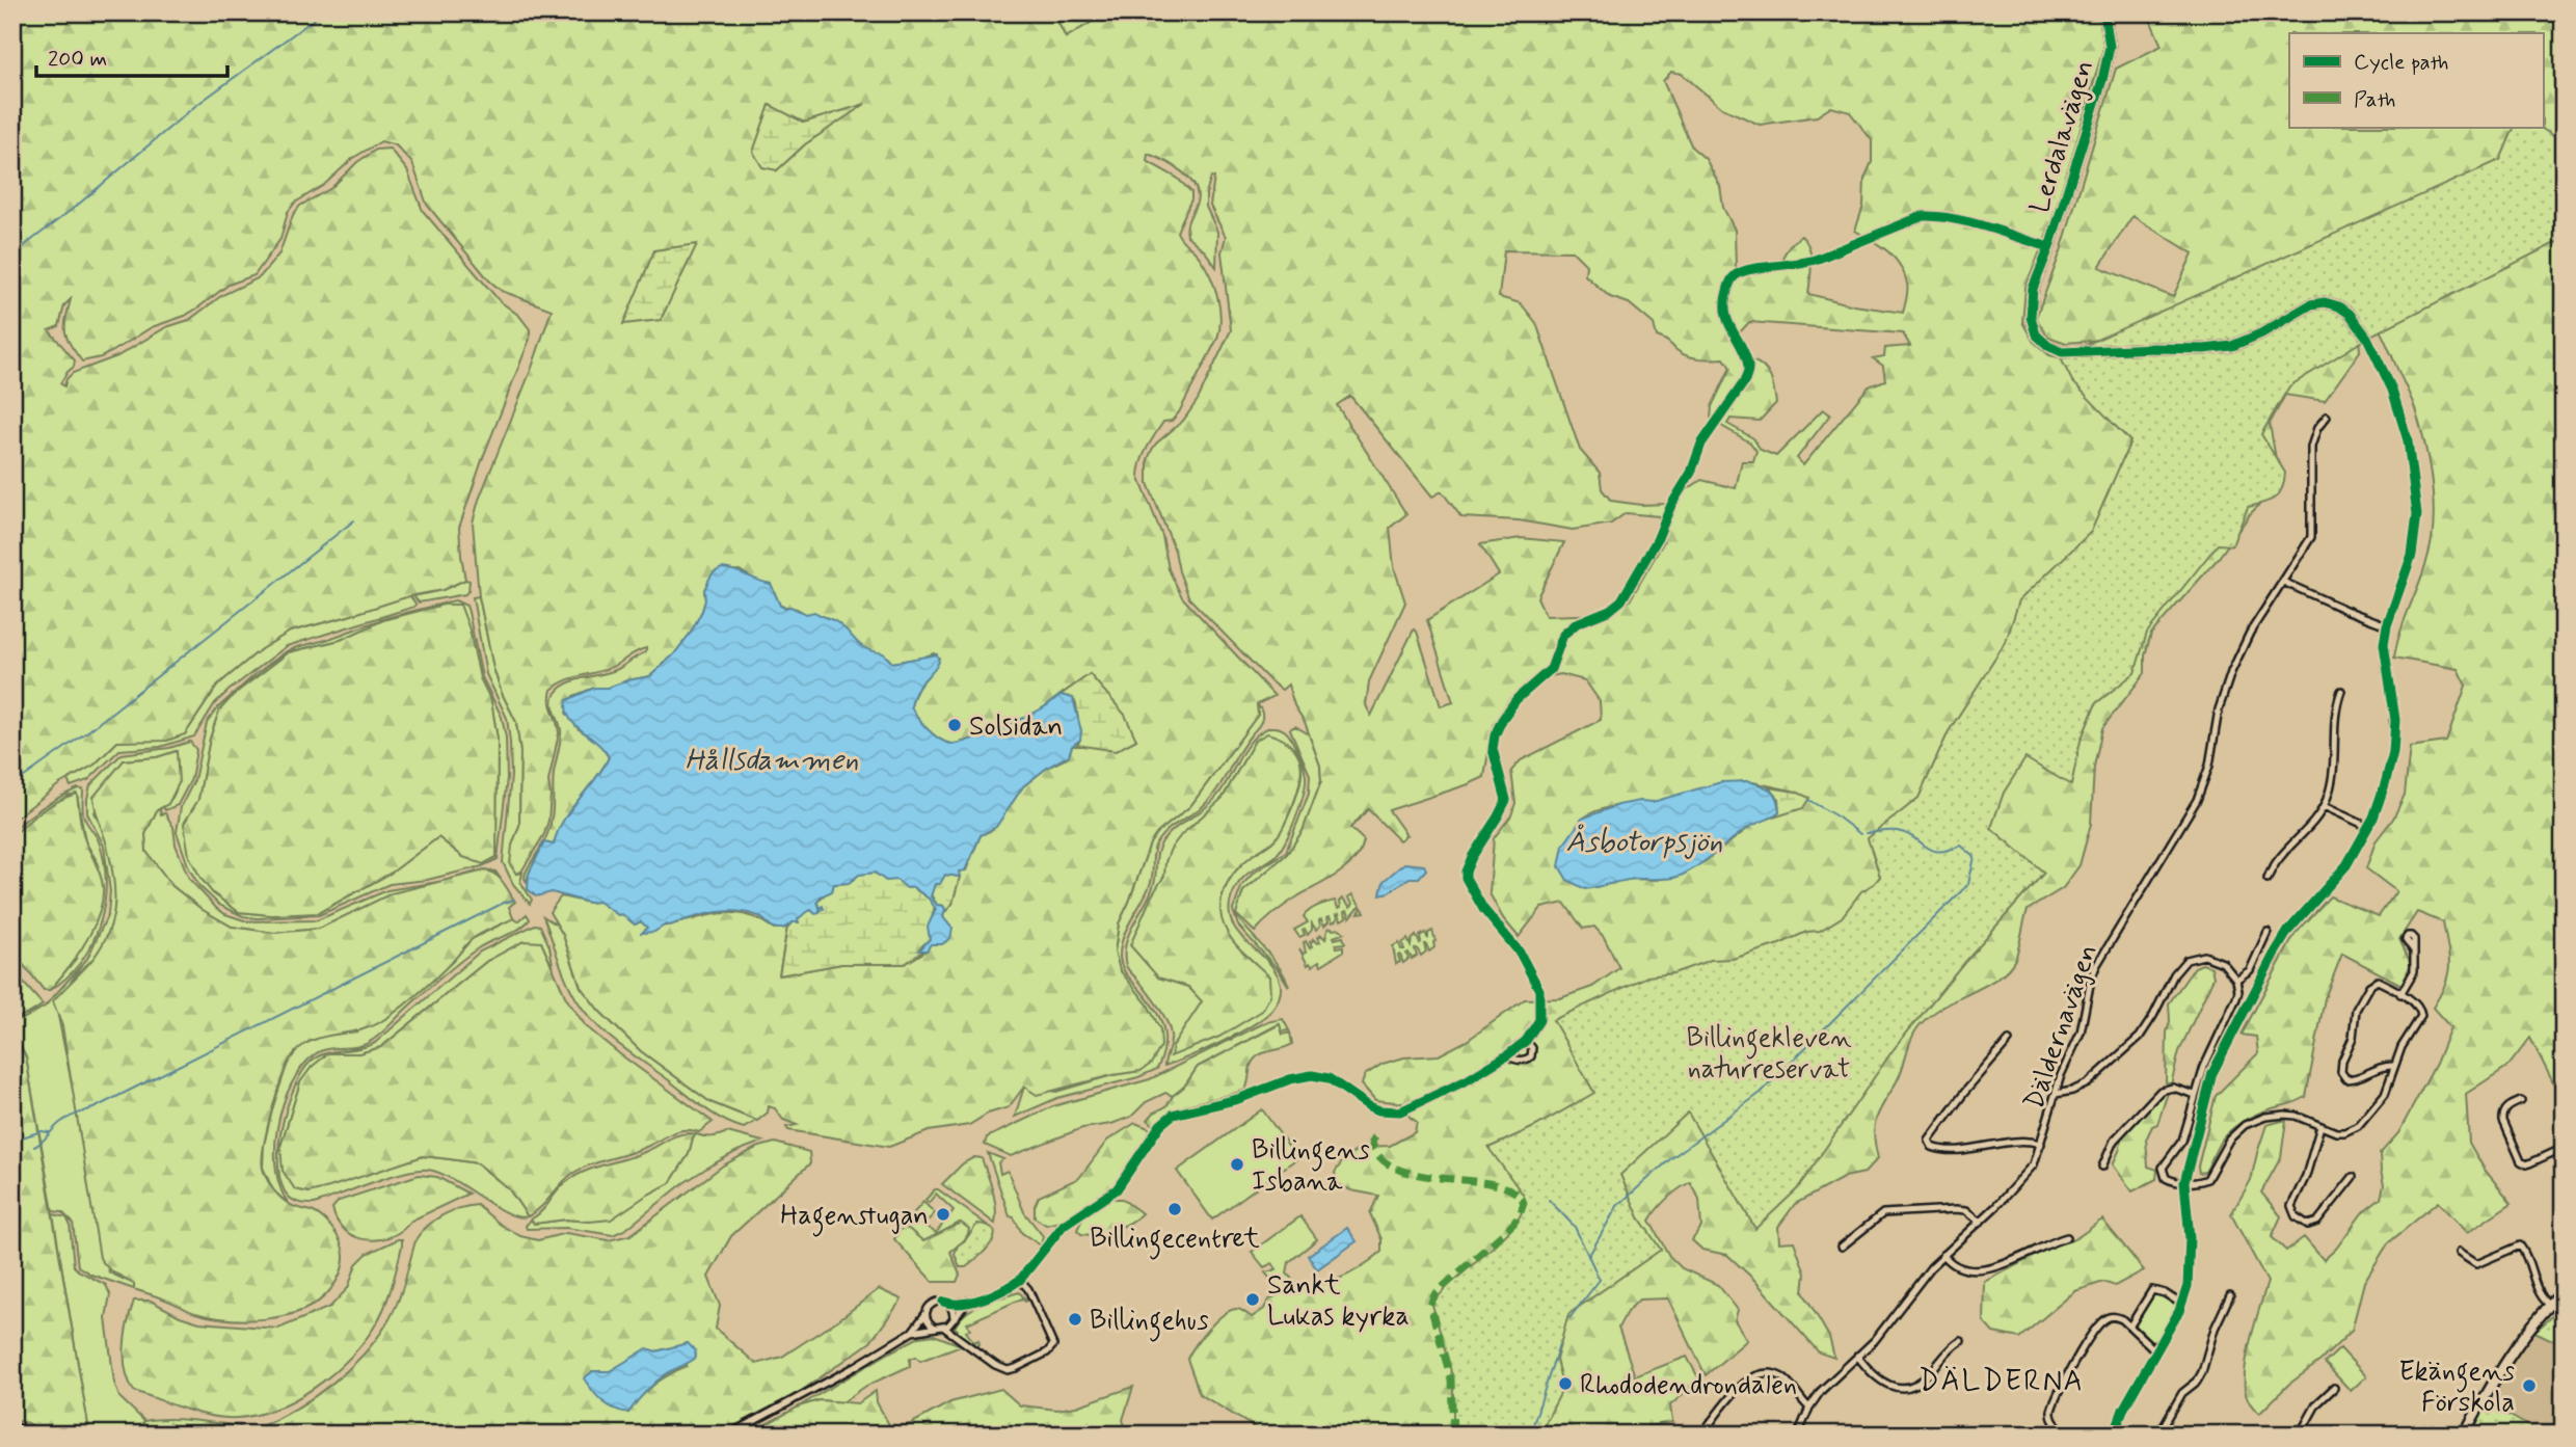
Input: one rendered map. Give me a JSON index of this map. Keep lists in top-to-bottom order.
{
  "streets": {
    "street": ["Lerdalavägen", "Däldernavägen"]
  },
  "districts": ["DÄLDERNA"],
  "water": ["Hållsdammen", "Åsbotorpsjön"],
  "parks": ["Billingekleven naturreservat"],
  "places": [
    "Solsidan",
    "Billingens Isbana",
    "Billingecentret",
    "Hagenstugan",
    "Sankt Lukas kyrka",
    "Billingehus",
    "Rhododendrondalen",
    "Ekängens Förskola"
  ],
  "legend": ["Cycle path", "Path"],
  "scale_bar": "200 m"
}
